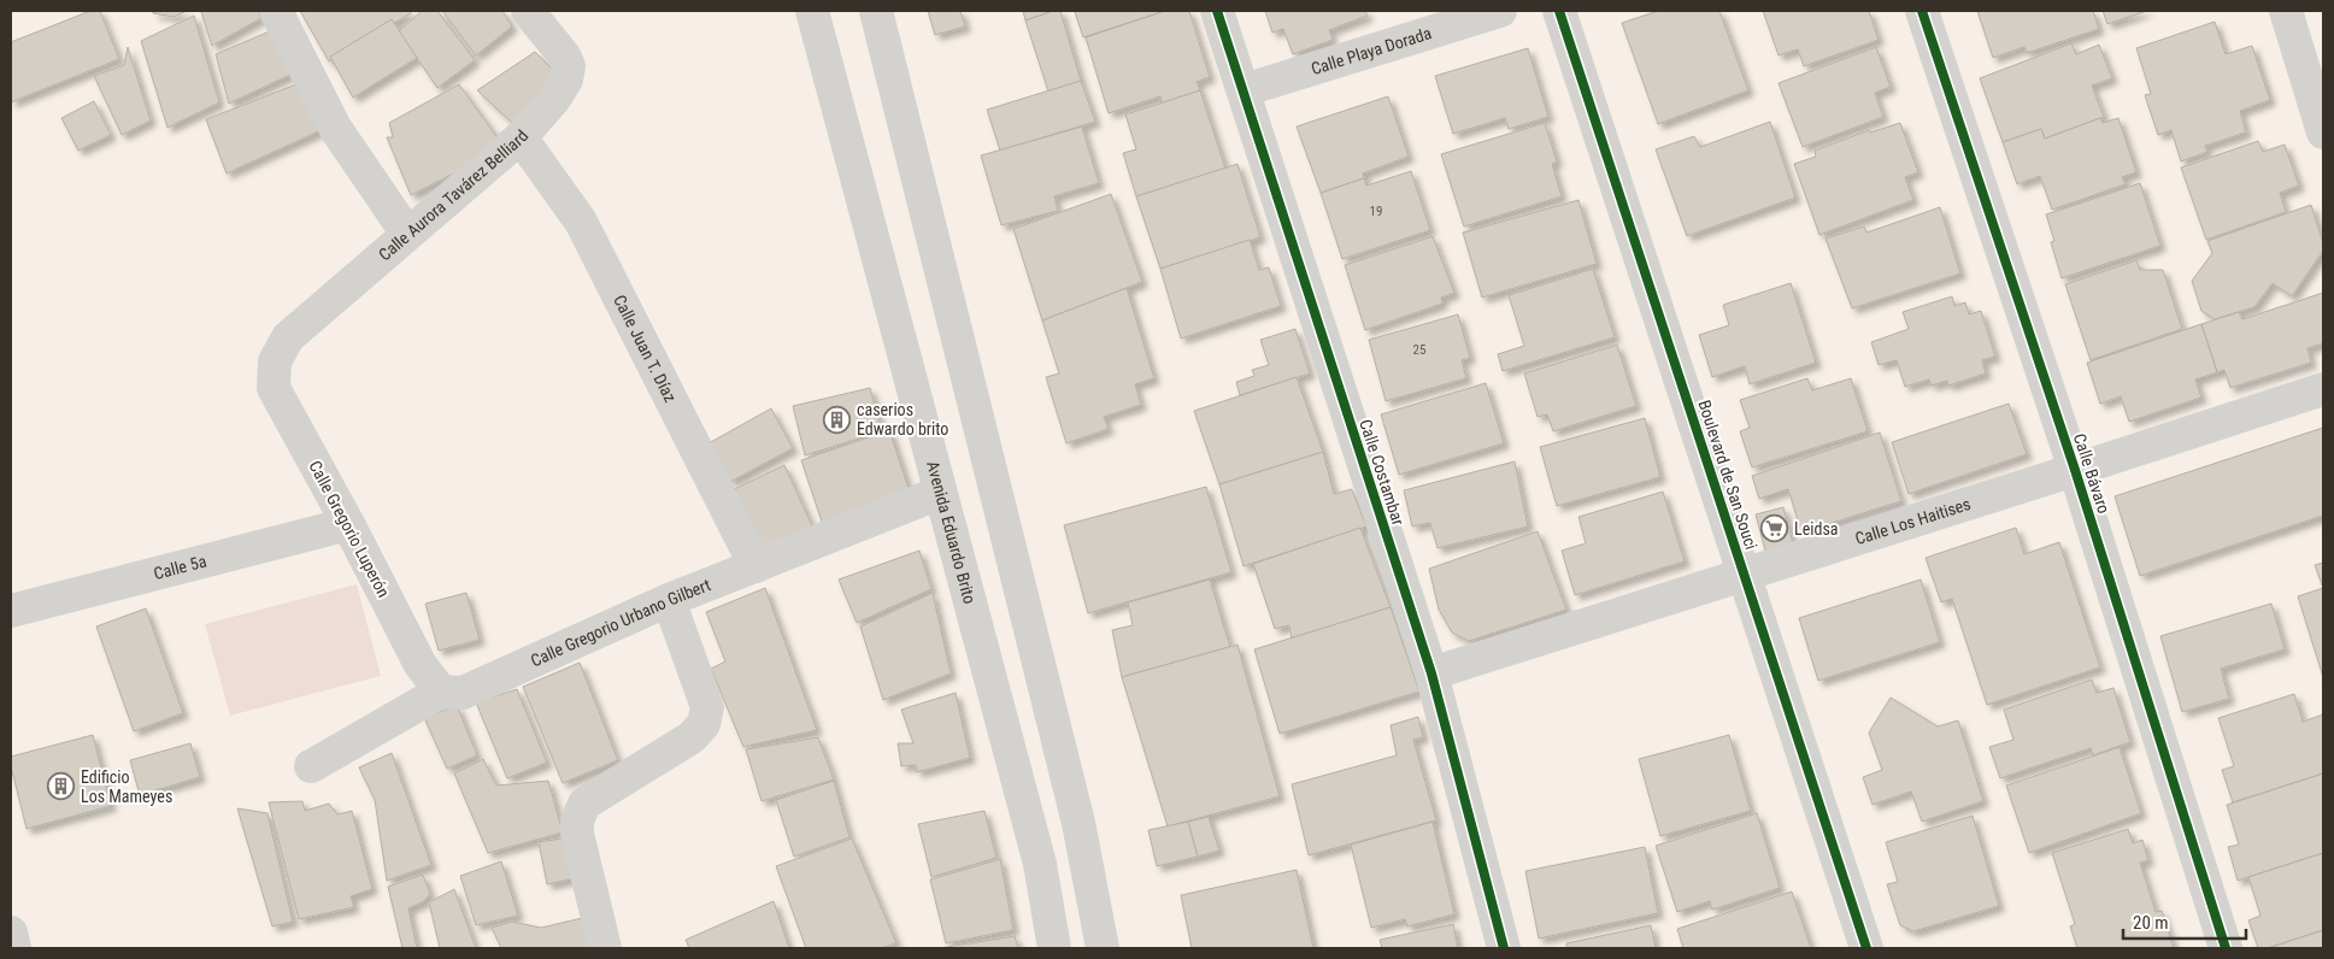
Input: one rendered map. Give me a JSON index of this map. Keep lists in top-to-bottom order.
{
  "streets": {
    "street": [
      "Calle Playa Dorada",
      "Calle Aurora Tavárez Belliard",
      "Calle Juan T. Díaz",
      "Calle Costambar",
      "Calle Bávaro",
      "Boulevard de San Souci",
      "Calle Los Haitises",
      "Calle Gregorio Luperón",
      "Avenida Eduardo Brito",
      "Calle 5a",
      "Calle Gregorio Urbano Gilbert"
    ]
  },
  "crossings": [
    ["Calle Playa Dorada", "Calle Costambar"],
    ["Calle Aurora Tavárez Belliard", "Calle Juan T. Díaz"],
    ["Calle Aurora Tavárez Belliard", "Calle Gregorio Luperón"],
    ["Calle Juan T. Díaz", "Calle Gregorio Urbano Gilbert"],
    ["Calle Costambar", "Calle Los Haitises"],
    ["Calle Bávaro", "Calle Los Haitises"],
    ["Boulevard de San Souci", "Calle Los Haitises"],
    ["Calle Gregorio Luperón", "Calle 5a"],
    ["Calle Gregorio Luperón", "Calle Gregorio Urbano Gilbert"],
    ["Avenida Eduardo Brito", "Calle Gregorio Urbano Gilbert"]
  ],
  "places": {
    "building": ["caserios Edwardo brito", "Edificio Los Mameyes"],
    "supermarket": ["Leidsa"]
  },
  "house_numbers": ["19", "25"],
  "scale_bar": "20 m"
}
